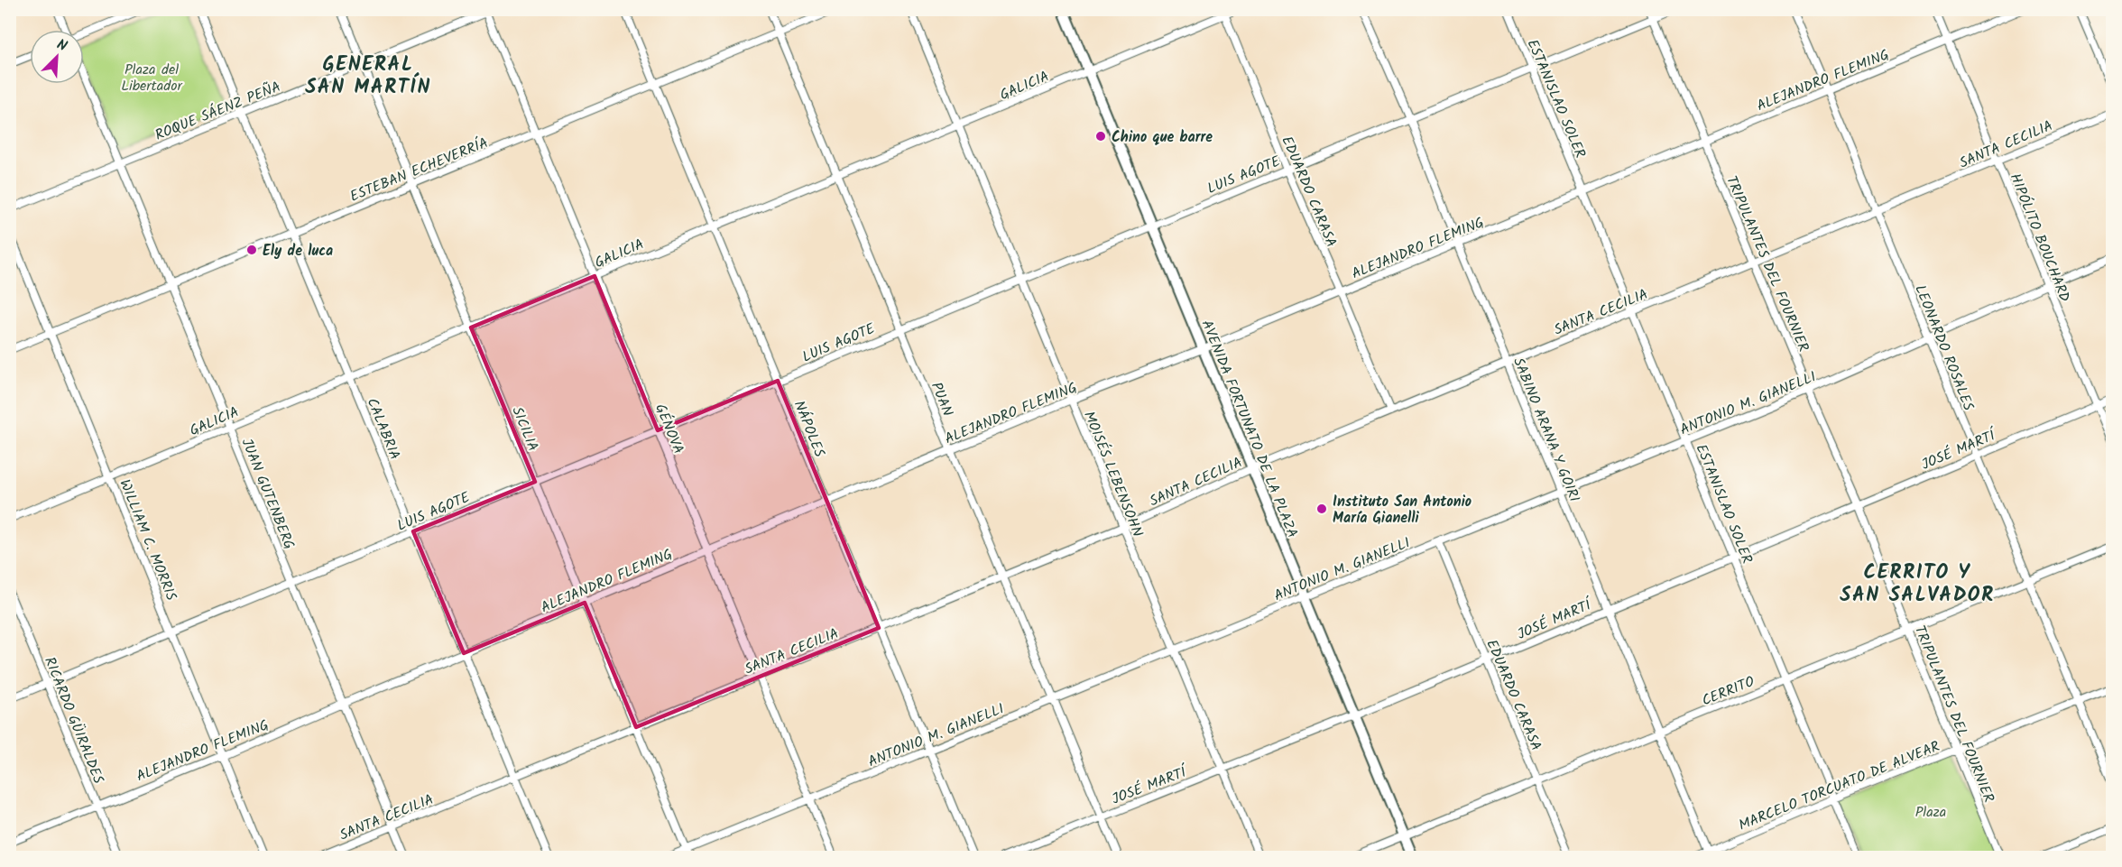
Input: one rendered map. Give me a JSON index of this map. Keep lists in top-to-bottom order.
{
  "streets": {
    "main road": ["AVENIDA FORTUNATO DE LA PLAZA"],
    "street": [
      "ALEJANDRO FLEMING",
      "GALICIA",
      "ESTANISLAO SOLER",
      "ROQUE SÁENZ PEÑA",
      "SANTA CECILIA",
      "ESTEBAN ECHEVERRÍA",
      "LUIS AGOTE",
      "EDUARDO CARASA",
      "HIPÓLITO BOUCHARD",
      "TRIPULANTES DEL FOURNIER",
      "LEONARDO ROSALES",
      "PUAN",
      "ANTONIO M. GIANELLI",
      "CALABRIA",
      "SICILIA",
      "GÉNOVA",
      "NÁPOLES",
      "SABINO ARANA Y GOIRI",
      "JOSÉ MARTÍ",
      "MOISÉS LEBENSOHN",
      "JUAN GUTENBERG",
      "WILLIAM C. MORRIS",
      "CERRITO",
      "RICARDO GÜIRALDES",
      "MARCELO TORCUATO DE ALVEAR"
    ]
  },
  "crossings": [
    ["ALEJANDRO FLEMING", "ESTANISLAO SOLER"],
    ["ALEJANDRO FLEMING", "EDUARDO CARASA"],
    ["ALEJANDRO FLEMING", "HIPÓLITO BOUCHARD"],
    ["ALEJANDRO FLEMING", "TRIPULANTES DEL FOURNIER"],
    ["ALEJANDRO FLEMING", "LEONARDO ROSALES"],
    ["ALEJANDRO FLEMING", "PUAN"],
    ["ALEJANDRO FLEMING", "CALABRIA"],
    ["ALEJANDRO FLEMING", "SICILIA"],
    ["ALEJANDRO FLEMING", "GÉNOVA"],
    ["ALEJANDRO FLEMING", "NÁPOLES"],
    ["ALEJANDRO FLEMING", "AVENIDA FORTUNATO DE LA PLAZA"],
    ["ALEJANDRO FLEMING", "SABINO ARANA Y GOIRI"],
    ["ALEJANDRO FLEMING", "MOISÉS LEBENSOHN"],
    ["ALEJANDRO FLEMING", "JUAN GUTENBERG"],
    ["ALEJANDRO FLEMING", "WILLIAM C. MORRIS"],
    ["ALEJANDRO FLEMING", "RICARDO GÜIRALDES"],
    ["GALICIA", "EDUARDO CARASA"],
    ["GALICIA", "PUAN"],
    ["GALICIA", "CALABRIA"],
    ["GALICIA", "SICILIA"],
    ["GALICIA", "GÉNOVA"],
    ["GALICIA", "NÁPOLES"],
    ["GALICIA", "AVENIDA FORTUNATO DE LA PLAZA"],
    ["GALICIA", "MOISÉS LEBENSOHN"],
    ["GALICIA", "JUAN GUTENBERG"],
    ["GALICIA", "WILLIAM C. MORRIS"],
    ["ESTANISLAO SOLER", "SANTA CECILIA"],
    ["ESTANISLAO SOLER", "LUIS AGOTE"],
    ["ESTANISLAO SOLER", "ANTONIO M. GIANELLI"],
    ["ESTANISLAO SOLER", "JOSÉ MARTÍ"],
    ["ESTANISLAO SOLER", "CERRITO"],
    ["ESTANISLAO SOLER", "MARCELO TORCUATO DE ALVEAR"],
    ["ROQUE SÁENZ PEÑA", "CALABRIA"],
    ["ROQUE SÁENZ PEÑA", "SICILIA"],
    ["ROQUE SÁENZ PEÑA", "GÉNOVA"],
    ["ROQUE SÁENZ PEÑA", "JUAN GUTENBERG"],
    ["SANTA CECILIA", "EDUARDO CARASA"],
    ["SANTA CECILIA", "HIPÓLITO BOUCHARD"],
    ["SANTA CECILIA", "TRIPULANTES DEL FOURNIER"],
    ["SANTA CECILIA", "LEONARDO ROSALES"],
    ["SANTA CECILIA", "PUAN"],
    ["SANTA CECILIA", "CALABRIA"],
    ["SANTA CECILIA", "SICILIA"],
    ["SANTA CECILIA", "GÉNOVA"],
    ["SANTA CECILIA", "NÁPOLES"],
    ["SANTA CECILIA", "AVENIDA FORTUNATO DE LA PLAZA"],
    ["SANTA CECILIA", "SABINO ARANA Y GOIRI"],
    ["SANTA CECILIA", "MOISÉS LEBENSOHN"],
    ["SANTA CECILIA", "JUAN GUTENBERG"],
    ["ESTEBAN ECHEVERRÍA", "PUAN"],
    ["ESTEBAN ECHEVERRÍA", "CALABRIA"],
    ["ESTEBAN ECHEVERRÍA", "SICILIA"],
    ["ESTEBAN ECHEVERRÍA", "GÉNOVA"],
    ["ESTEBAN ECHEVERRÍA", "NÁPOLES"],
    ["ESTEBAN ECHEVERRÍA", "JUAN GUTENBERG"],
    ["ESTEBAN ECHEVERRÍA", "WILLIAM C. MORRIS"],
    ["LUIS AGOTE", "EDUARDO CARASA"],
    ["LUIS AGOTE", "TRIPULANTES DEL FOURNIER"],
    ["LUIS AGOTE", "PUAN"],
    ["LUIS AGOTE", "CALABRIA"],
    ["LUIS AGOTE", "SICILIA"],
    ["LUIS AGOTE", "GÉNOVA"],
    ["LUIS AGOTE", "NÁPOLES"],
    ["LUIS AGOTE", "AVENIDA FORTUNATO DE LA PLAZA"],
    ["LUIS AGOTE", "SABINO ARANA Y GOIRI"],
    ["LUIS AGOTE", "MOISÉS LEBENSOHN"],
    ["LUIS AGOTE", "JUAN GUTENBERG"],
    ["LUIS AGOTE", "WILLIAM C. MORRIS"],
    ["LUIS AGOTE", "RICARDO GÜIRALDES"],
    ["EDUARDO CARASA", "ANTONIO M. GIANELLI"],
    ["EDUARDO CARASA", "JOSÉ MARTÍ"],
    ["EDUARDO CARASA", "CERRITO"],
    ["HIPÓLITO BOUCHARD", "ANTONIO M. GIANELLI"],
    ["HIPÓLITO BOUCHARD", "JOSÉ MARTÍ"],
    ["TRIPULANTES DEL FOURNIER", "ANTONIO M. GIANELLI"],
    ["TRIPULANTES DEL FOURNIER", "JOSÉ MARTÍ"],
    ["TRIPULANTES DEL FOURNIER", "CERRITO"],
    ["TRIPULANTES DEL FOURNIER", "MARCELO TORCUATO DE ALVEAR"],
    ["LEONARDO ROSALES", "ANTONIO M. GIANELLI"],
    ["LEONARDO ROSALES", "JOSÉ MARTÍ"],
    ["LEONARDO ROSALES", "CERRITO"],
    ["LEONARDO ROSALES", "MARCELO TORCUATO DE ALVEAR"],
    ["PUAN", "ANTONIO M. GIANELLI"],
    ["PUAN", "JOSÉ MARTÍ"],
    ["ANTONIO M. GIANELLI", "SICILIA"],
    ["ANTONIO M. GIANELLI", "GÉNOVA"],
    ["ANTONIO M. GIANELLI", "NÁPOLES"],
    ["ANTONIO M. GIANELLI", "AVENIDA FORTUNATO DE LA PLAZA"],
    ["ANTONIO M. GIANELLI", "SABINO ARANA Y GOIRI"],
    ["ANTONIO M. GIANELLI", "MOISÉS LEBENSOHN"],
    ["AVENIDA FORTUNATO DE LA PLAZA", "JOSÉ MARTÍ"],
    ["AVENIDA FORTUNATO DE LA PLAZA", "CERRITO"],
    ["SABINO ARANA Y GOIRI", "JOSÉ MARTÍ"],
    ["SABINO ARANA Y GOIRI", "CERRITO"],
    ["SABINO ARANA Y GOIRI", "MARCELO TORCUATO DE ALVEAR"],
    ["JOSÉ MARTÍ", "MOISÉS LEBENSOHN"]
  ],
  "districts": ["GENERAL SAN MARTÍN", "CERRITO Y SAN SALVADOR"],
  "parks": ["Plaza del Libertador", "Plaza"],
  "places": ["Chino que barre", "Ely de luca", "Instituto San Antonio María Gianelli"],
  "north": "top right"
}
